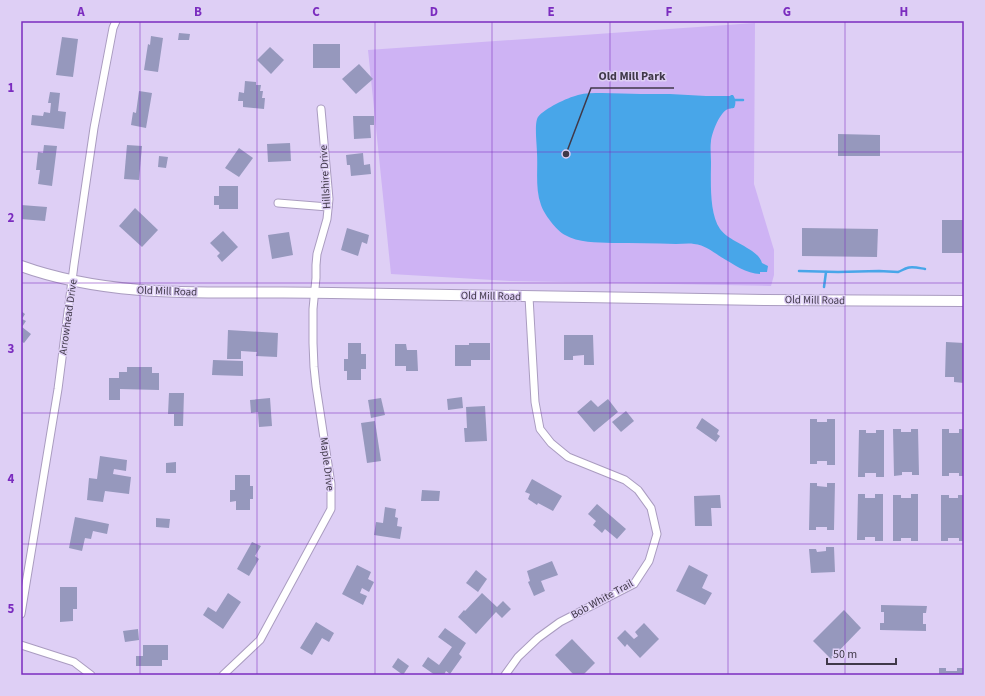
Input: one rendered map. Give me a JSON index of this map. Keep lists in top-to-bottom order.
{
  "streets": {
    "street": [
      "Hillshire Drive",
      "Old Mill Road",
      "Arrowhead Drive",
      "Maple Drive",
      "Bob White Trail"
    ]
  },
  "crossings": [
    ["Hillshire Drive", "Old Mill Road"],
    ["Hillshire Drive", "Maple Drive"],
    ["Old Mill Road", "Arrowhead Drive"],
    ["Old Mill Road", "Maple Drive"],
    ["Old Mill Road", "Bob White Trail"]
  ],
  "places": ["Old Mill Park"],
  "scale_bar": "50 m",
  "grid": {
    "columns": [
      "A",
      "B",
      "C",
      "D",
      "E",
      "F",
      "G",
      "H"
    ],
    "rows": [
      "1",
      "2",
      "3",
      "4",
      "5"
    ]
  }
}
